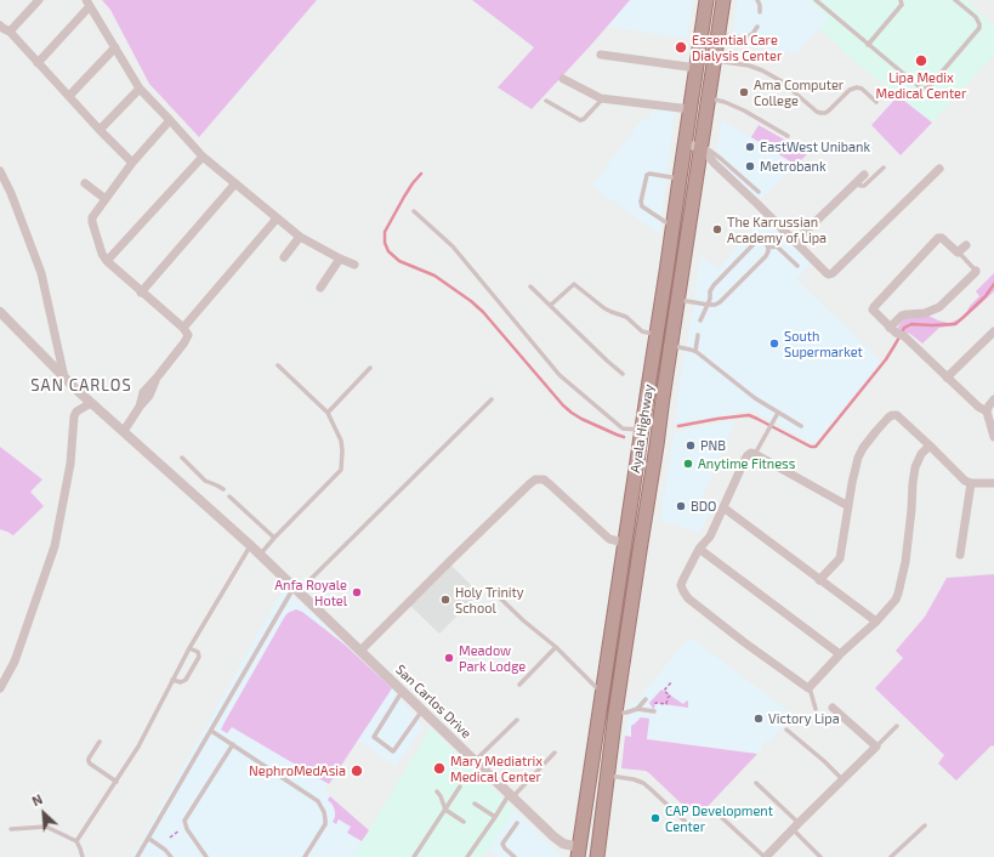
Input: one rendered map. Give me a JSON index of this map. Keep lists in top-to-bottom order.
{
  "streets": {
    "highway": ["Ayala Highway"],
    "street": ["San Carlos Drive"]
  },
  "crossings": [
    ["Ayala Highway", "San Carlos Drive"]
  ],
  "districts": ["SAN CARLOS"],
  "places": [
    "Essential Care Dialysis Center",
    "Lipa Medix Medical Center",
    "Ama Computer College",
    "EastWest Unibank",
    "Metrobank",
    "The Karrussian Academy of Lipa",
    "South Supermarket",
    "PNB",
    "Anytime Fitness",
    "BDO",
    "Anfa Royale Hotel",
    "Holy Trinity School",
    "Meadow Park Lodge",
    "Victory Lipa",
    "Mary Mediatrix Medical Center",
    "NephroMedAsia",
    "CAP Development Center"
  ],
  "north": "top left"
}
